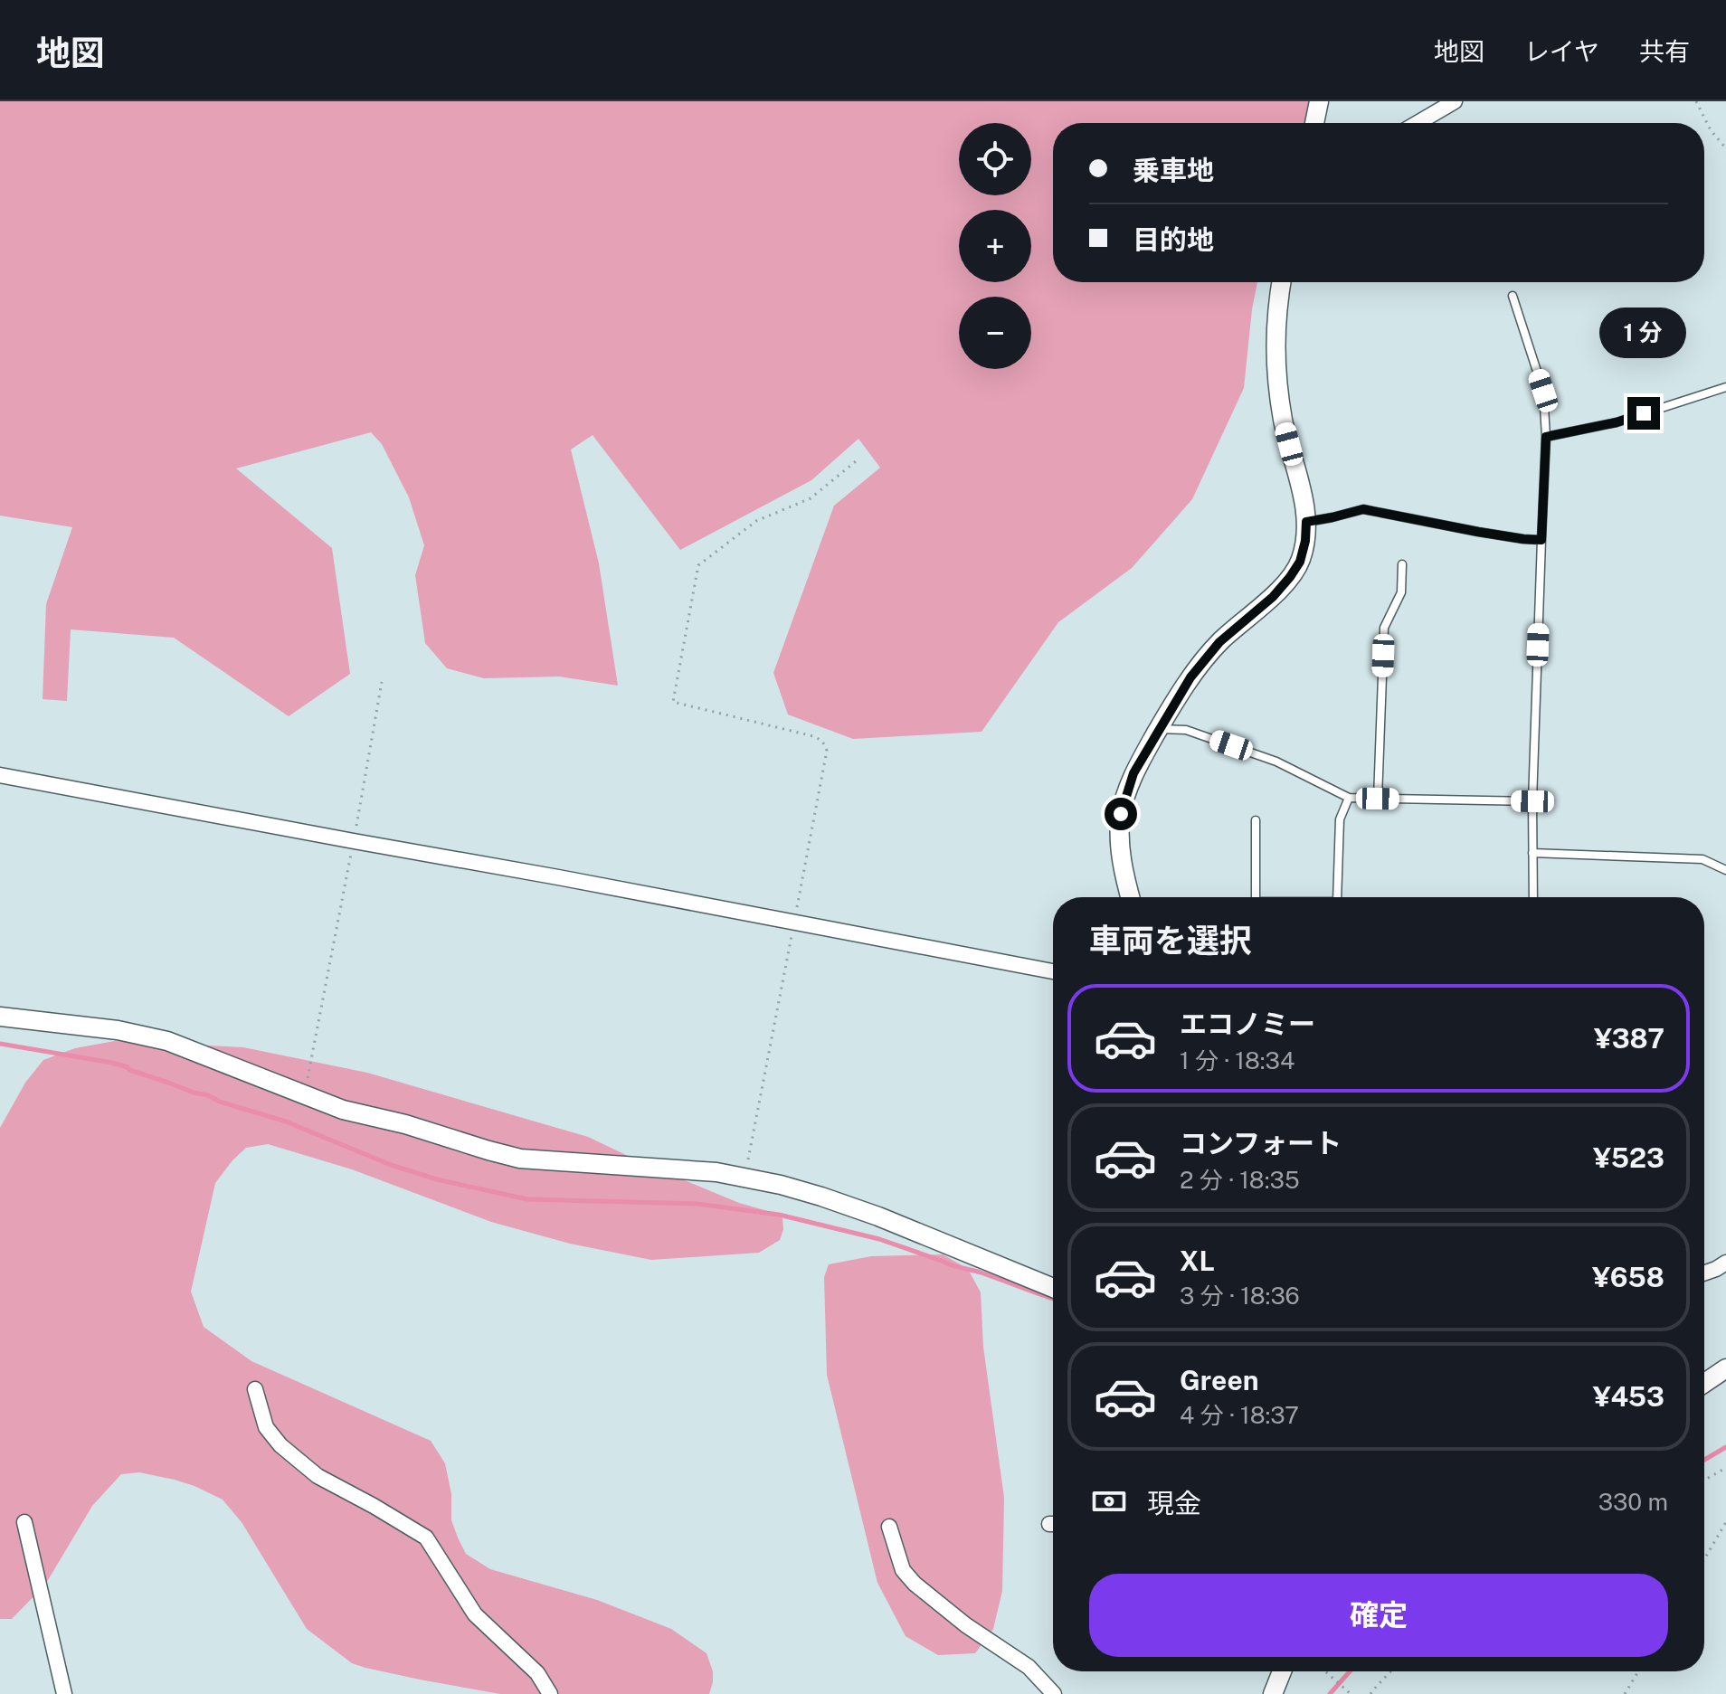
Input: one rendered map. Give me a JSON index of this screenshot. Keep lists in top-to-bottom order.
{
  "page": {
    "header": "地図",
    "nav": ["地図", "レイヤ", "共有"],
    "map_buttons": ["+", "−"],
    "banner": ["乗車地", "目的地"],
    "bubble": "1 分",
    "heading": "車両を選択",
    "list": [
      {
        "name": "エコノミー",
        "note": "1 分 · 18:34",
        "value": "¥387"
      },
      {
        "name": "コンフォート",
        "note": "2 分 · 18:35",
        "value": "¥523"
      },
      {
        "name": "XL",
        "note": "3 分 · 18:36",
        "value": "¥658"
      },
      {
        "name": "Green",
        "note": "4 分 · 18:37",
        "value": "¥453"
      }
    ],
    "pay": ["現金", "330 m"],
    "buttons": "確定"
  }
}
